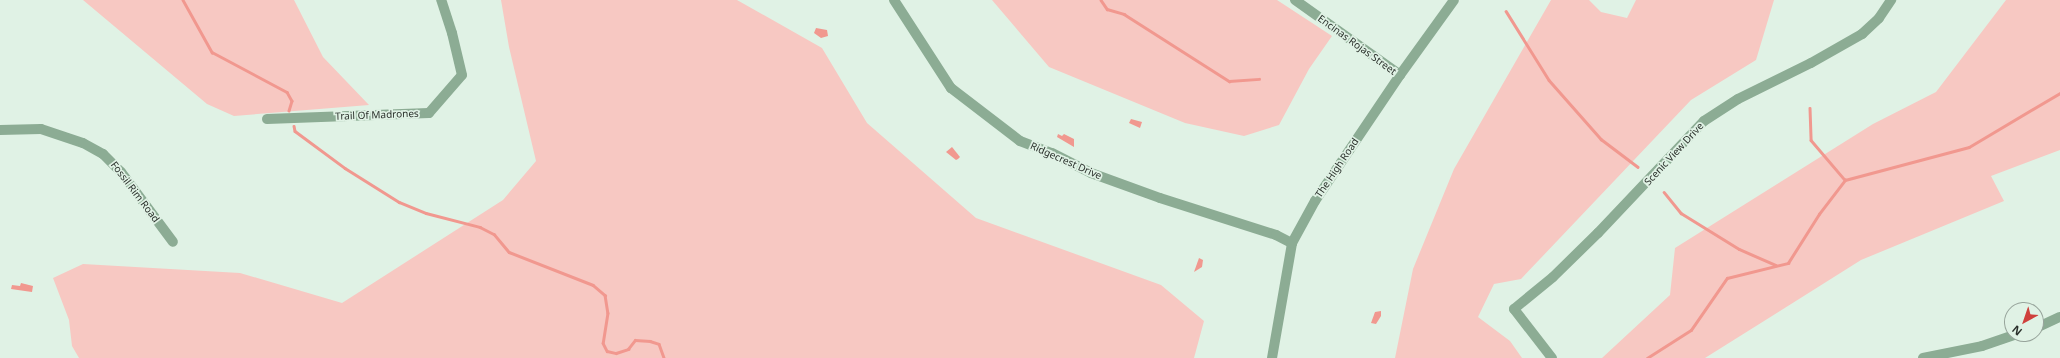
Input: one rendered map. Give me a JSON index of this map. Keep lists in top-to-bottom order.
{
  "streets": {
    "street": [
      "Encinas Rojas Street",
      "Trail Of Madrones",
      "Scenic View Drive",
      "Ridgecrest Drive",
      "The High Road",
      "Fossil Rim Road"
    ]
  },
  "crossings": [
    ["Encinas Rojas Street", "The High Road"],
    ["Ridgecrest Drive", "The High Road"]
  ],
  "north": "bottom left"
}
